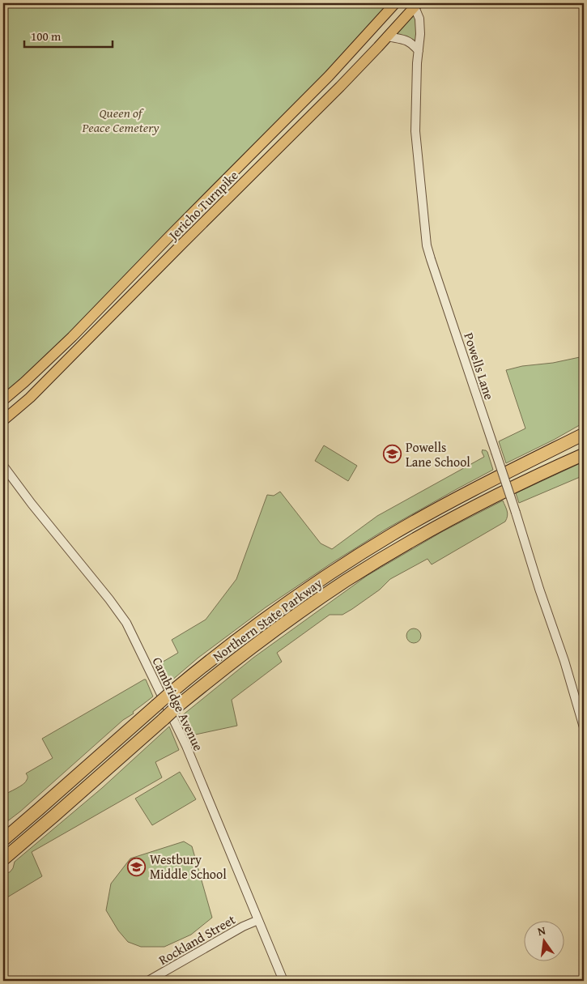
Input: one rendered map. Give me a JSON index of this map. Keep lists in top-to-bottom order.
{
  "streets": {
    "highway": ["Northern State Parkway"],
    "main road": ["Jericho Turnpike"],
    "street": ["Powells Lane", "Cambridge Avenue", "Rockland Street"]
  },
  "crossings": [
    ["Jericho Turnpike", "Powells Lane"],
    ["Cambridge Avenue", "Rockland Street"]
  ],
  "parks": ["Queen of Peace Cemetery"],
  "places": {
    "school or university": ["Powells Lane School", "Westbury Middle School"]
  },
  "scale_bar": "100 m",
  "north": "top"
}
